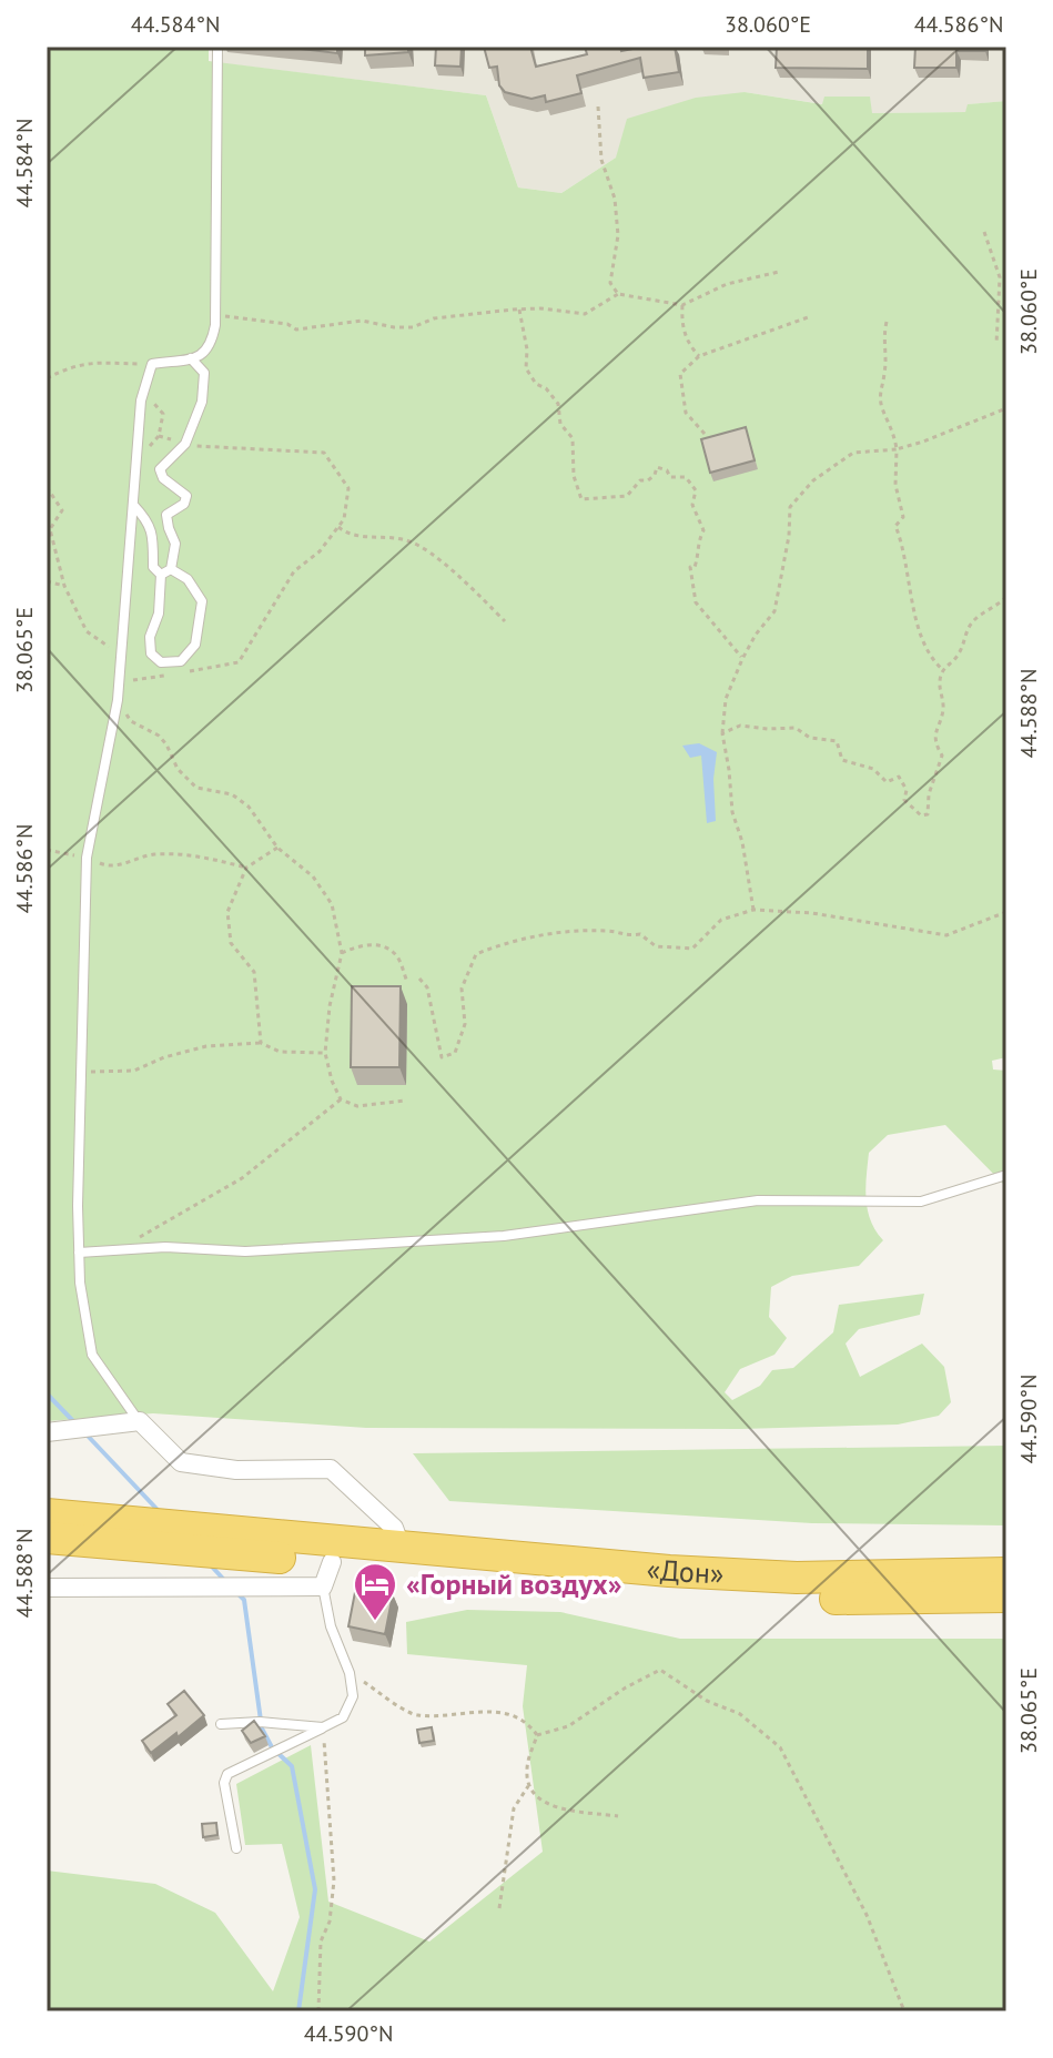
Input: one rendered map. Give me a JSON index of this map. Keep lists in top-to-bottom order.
{
  "streets": {
    "highway": ["«Дон»"]
  },
  "places": {
    "hotel": ["«Горный воздух»"]
  },
  "coordinates": [
    "44.584°N",
    "38.060°E",
    "44.586°N",
    "38.065°E",
    "44.588°N",
    "44.590°N"
  ]
}
